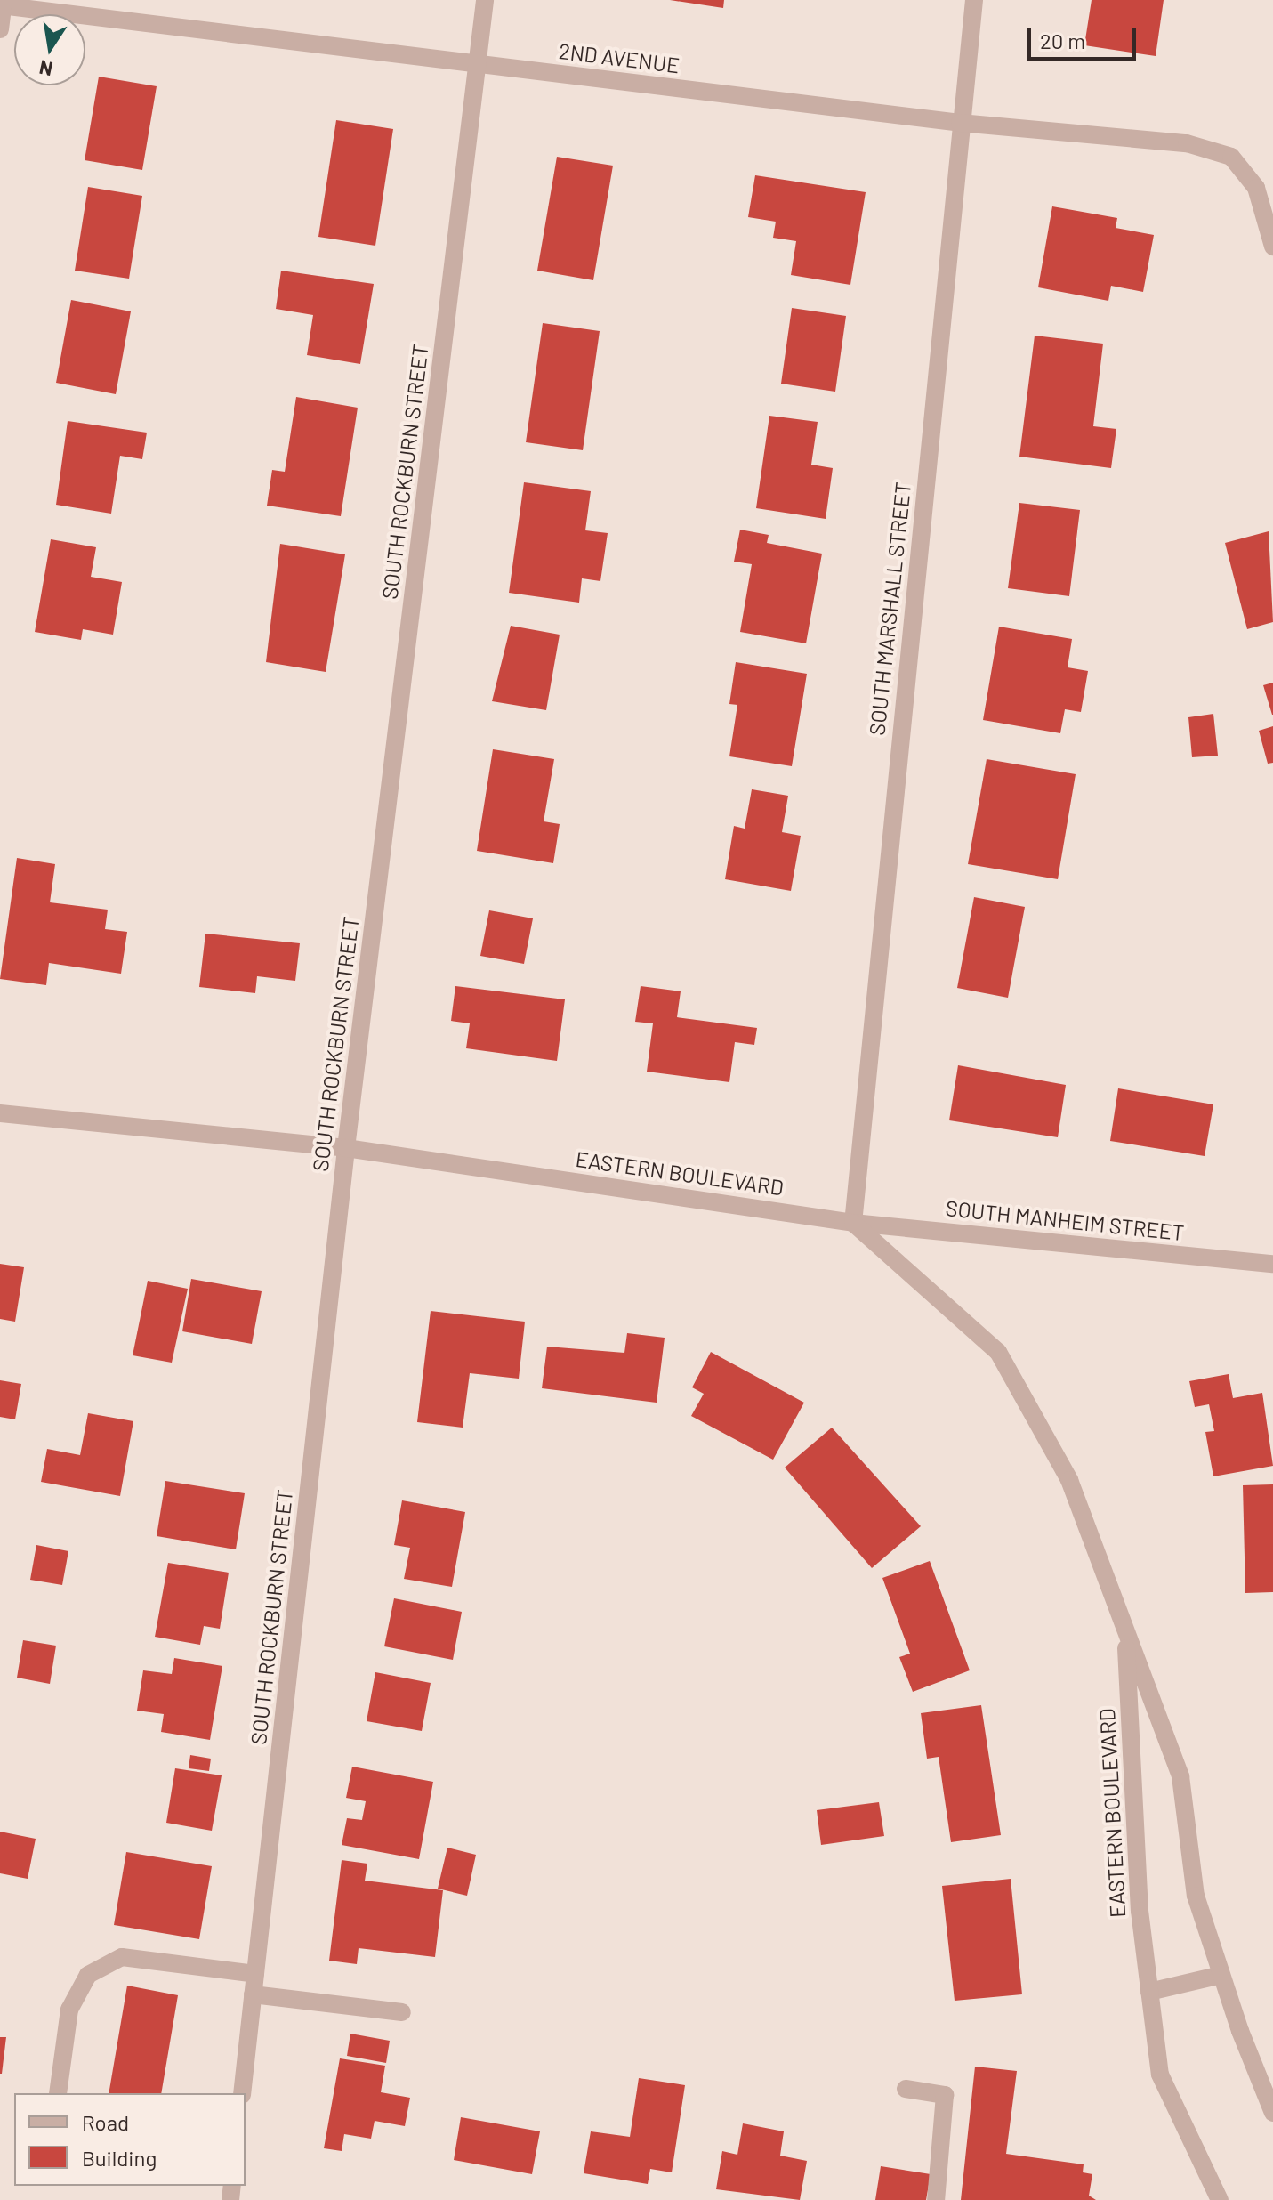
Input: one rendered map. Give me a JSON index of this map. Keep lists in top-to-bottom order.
{
  "streets": {
    "street": [
      "2ND AVENUE",
      "SOUTH ROCKBURN STREET",
      "SOUTH MARSHALL STREET",
      "EASTERN BOULEVARD",
      "SOUTH MANHEIM STREET"
    ]
  },
  "crossings": [
    ["2ND AVENUE", "SOUTH ROCKBURN STREET"],
    ["2ND AVENUE", "SOUTH MARSHALL STREET"],
    ["SOUTH ROCKBURN STREET", "EASTERN BOULEVARD"],
    ["SOUTH MARSHALL STREET", "EASTERN BOULEVARD"],
    ["SOUTH MARSHALL STREET", "SOUTH MANHEIM STREET"],
    ["EASTERN BOULEVARD", "SOUTH MANHEIM STREET"]
  ],
  "legend": ["Road", "Building"],
  "scale_bar": "20 m",
  "north": "bottom"
}
